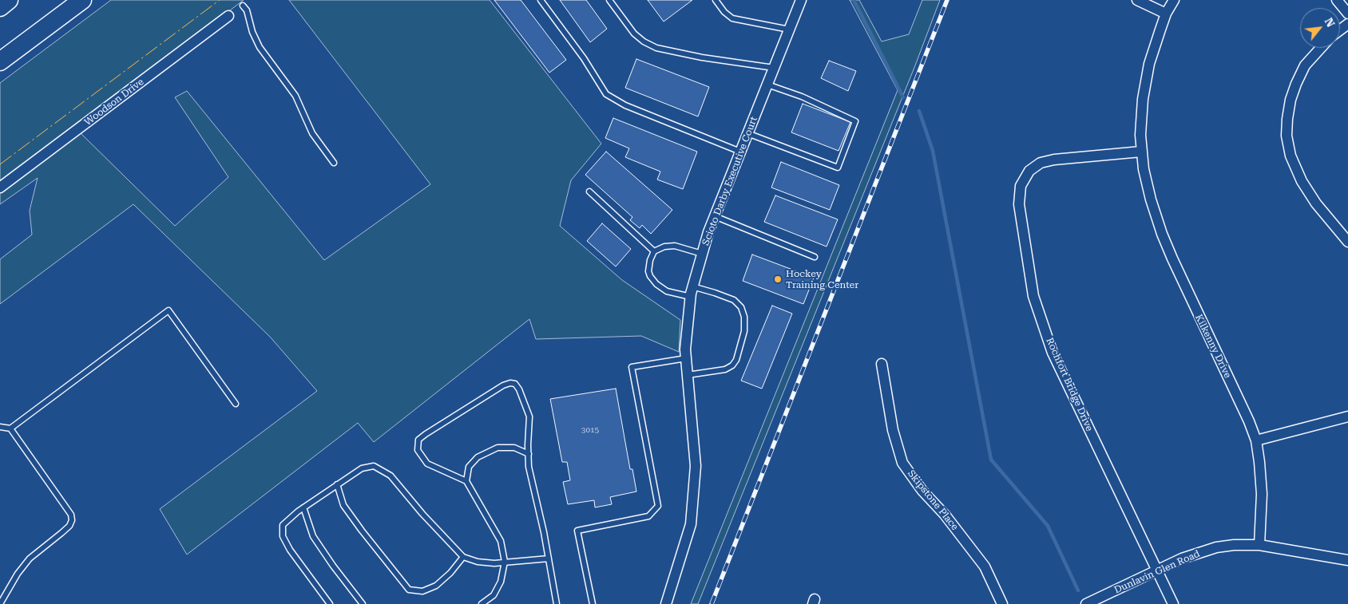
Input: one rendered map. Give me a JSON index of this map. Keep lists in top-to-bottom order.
{
  "streets": {
    "street": [
      "Woodson Drive",
      "Scioto Darby Executive Court",
      "Kilkenny Drive",
      "Rochfort Bridge Drive",
      "Skipstone Place",
      "Dunlavin Glen Road"
    ]
  },
  "crossings": [
    ["Kilkenny Drive", "Rochfort Bridge Drive"],
    ["Kilkenny Drive", "Dunlavin Glen Road"],
    ["Rochfort Bridge Drive", "Dunlavin Glen Road"]
  ],
  "places": ["Hockey Training Center"],
  "house_numbers": ["3015"],
  "north": "top right"
}
